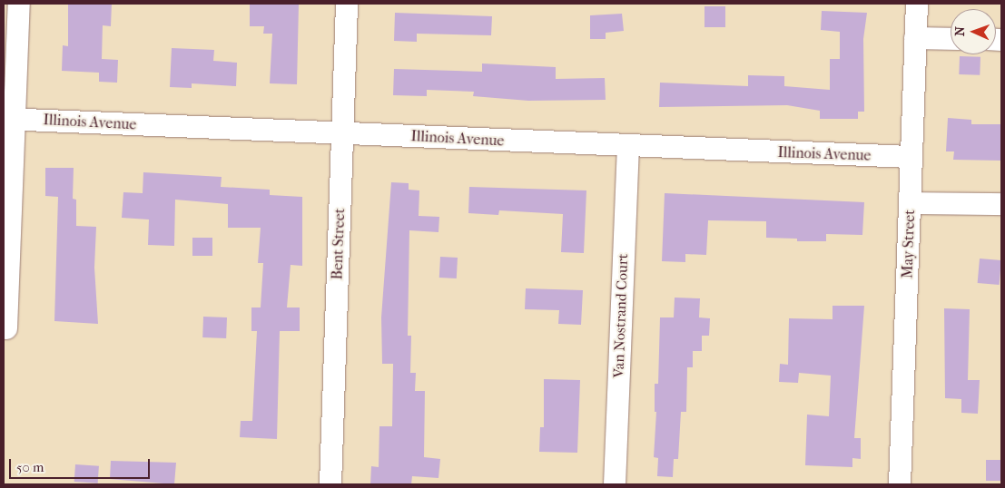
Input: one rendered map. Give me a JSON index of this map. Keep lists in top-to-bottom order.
{
  "streets": {
    "street": [
      "Illinois Avenue",
      "Bent Street",
      "May Street",
      "Van Nostrand Court"
    ]
  },
  "crossings": [
    ["Illinois Avenue", "Bent Street"],
    ["Illinois Avenue", "May Street"],
    ["Illinois Avenue", "Van Nostrand Court"]
  ],
  "scale_bar": "50 m",
  "north": "left"
}
